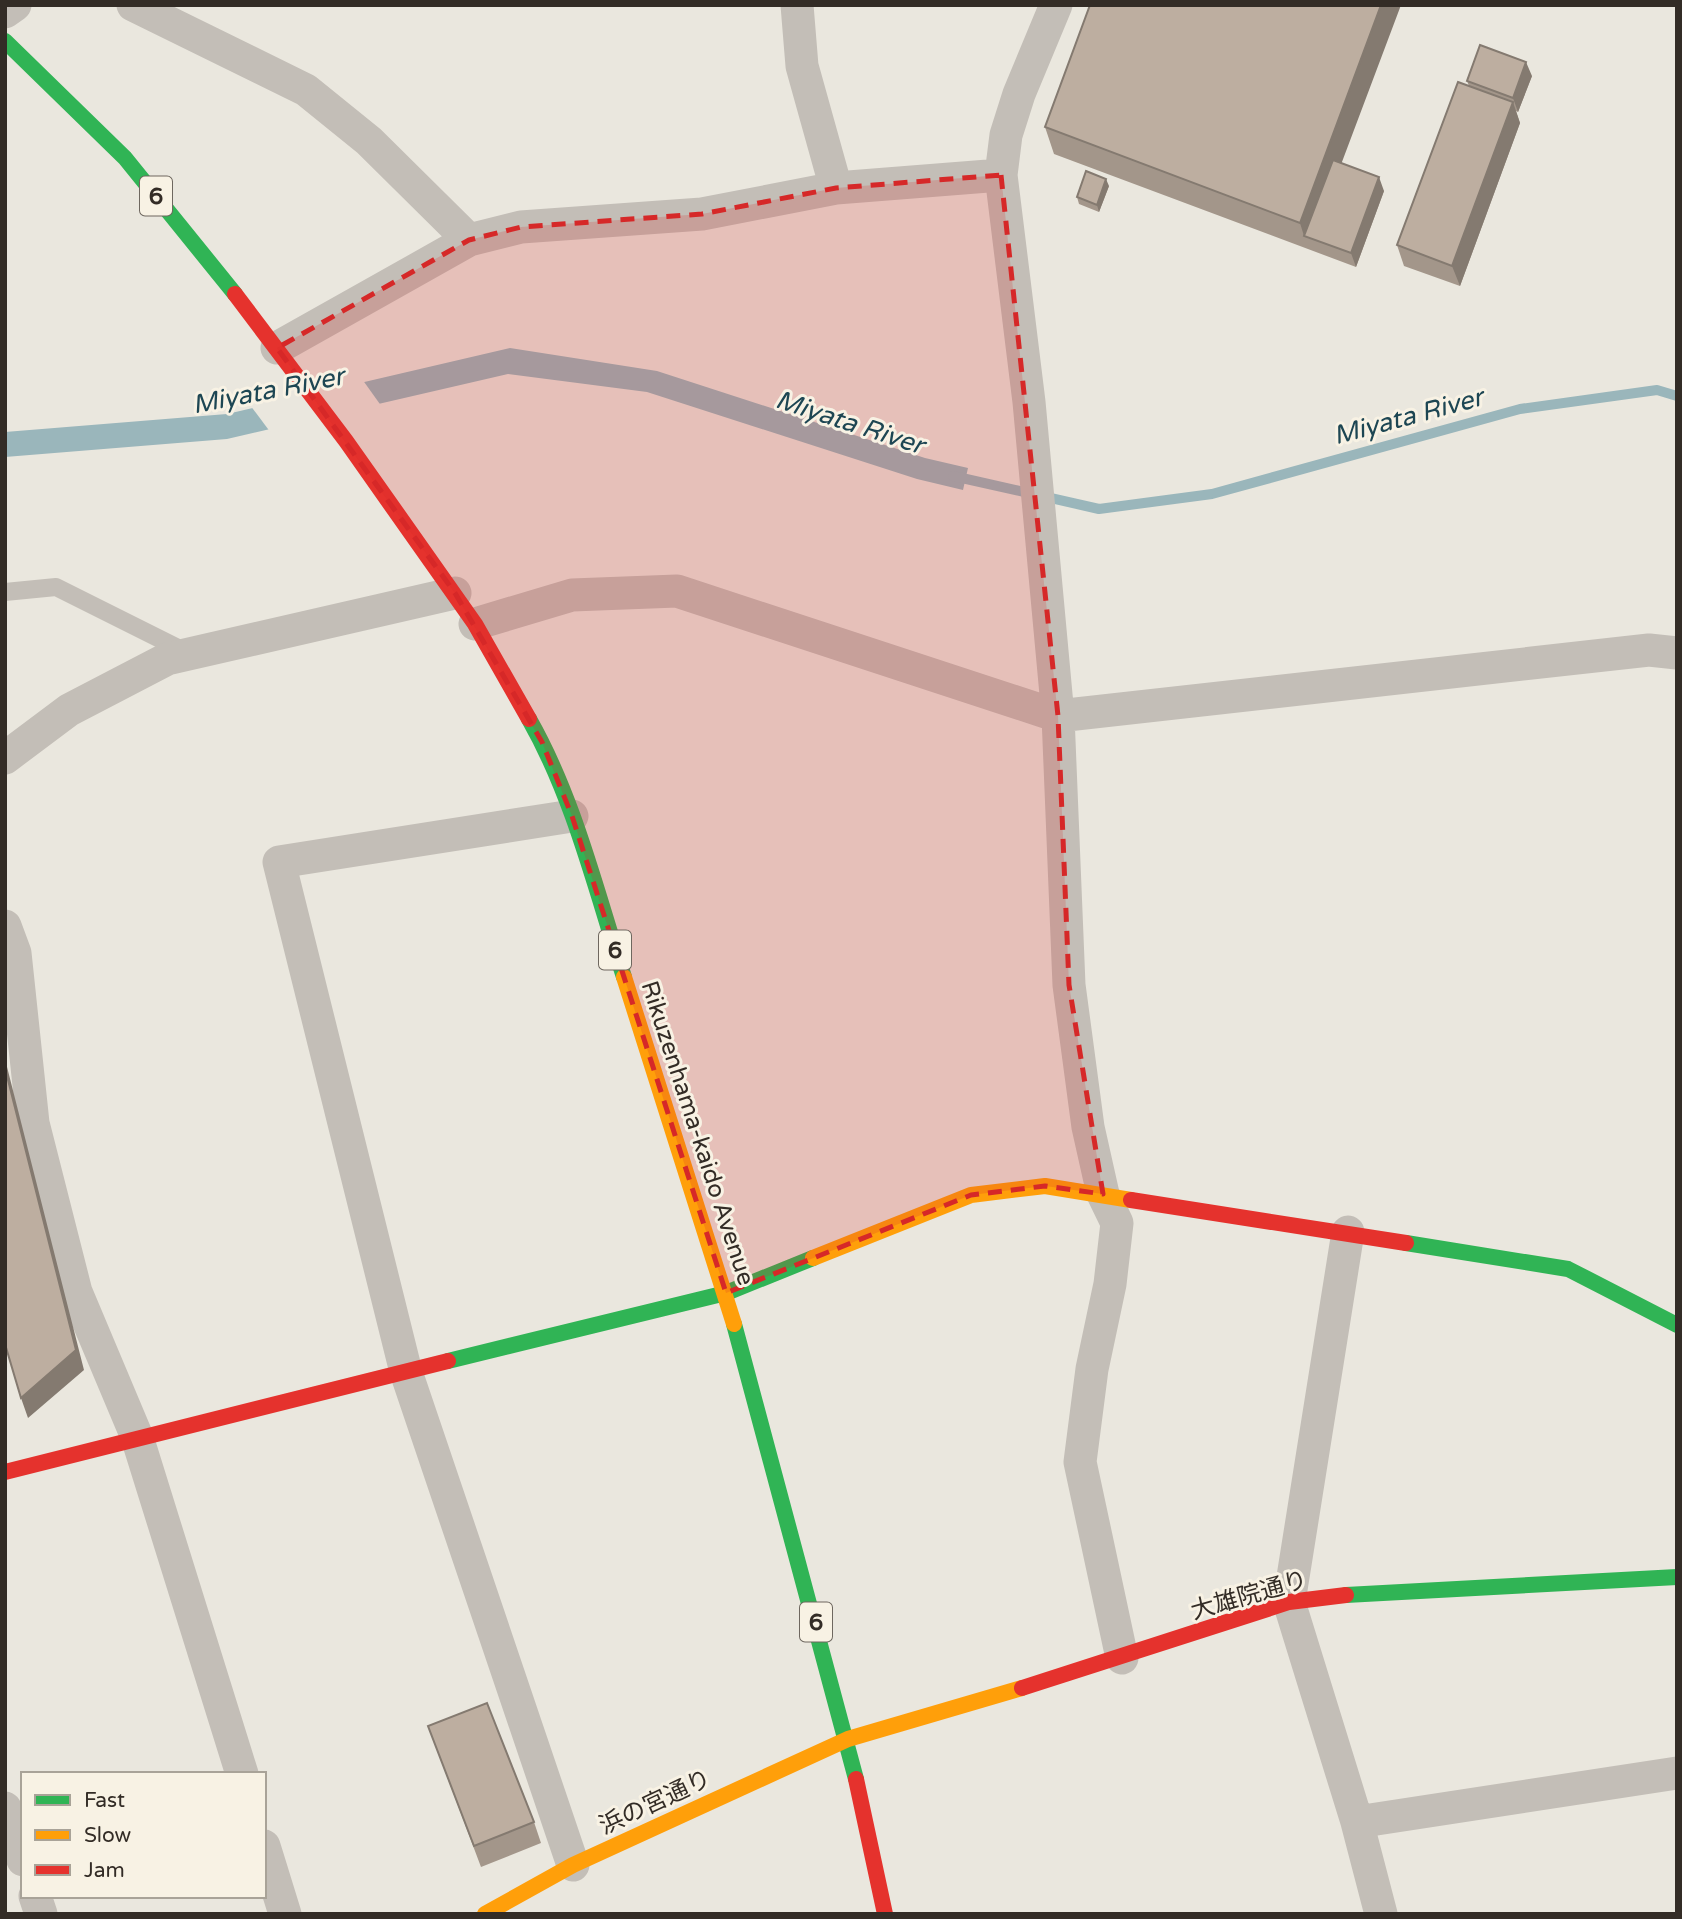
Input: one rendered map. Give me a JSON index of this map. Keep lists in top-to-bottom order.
{
  "streets": {
    "main road": [
      "6",
      "Rikuzenhama-kaido Avenue",
      "大雄院通り",
      "浜の宮通り"
    ]
  },
  "crossings": [
    ["Rikuzenhama-kaido Avenue", "大雄院通り"],
    ["Rikuzenhama-kaido Avenue", "浜の宮通り"],
    ["大雄院通り", "浜の宮通り"]
  ],
  "water": ["Miyata River"],
  "legend": ["Fast", "Slow", "Jam"]
}
